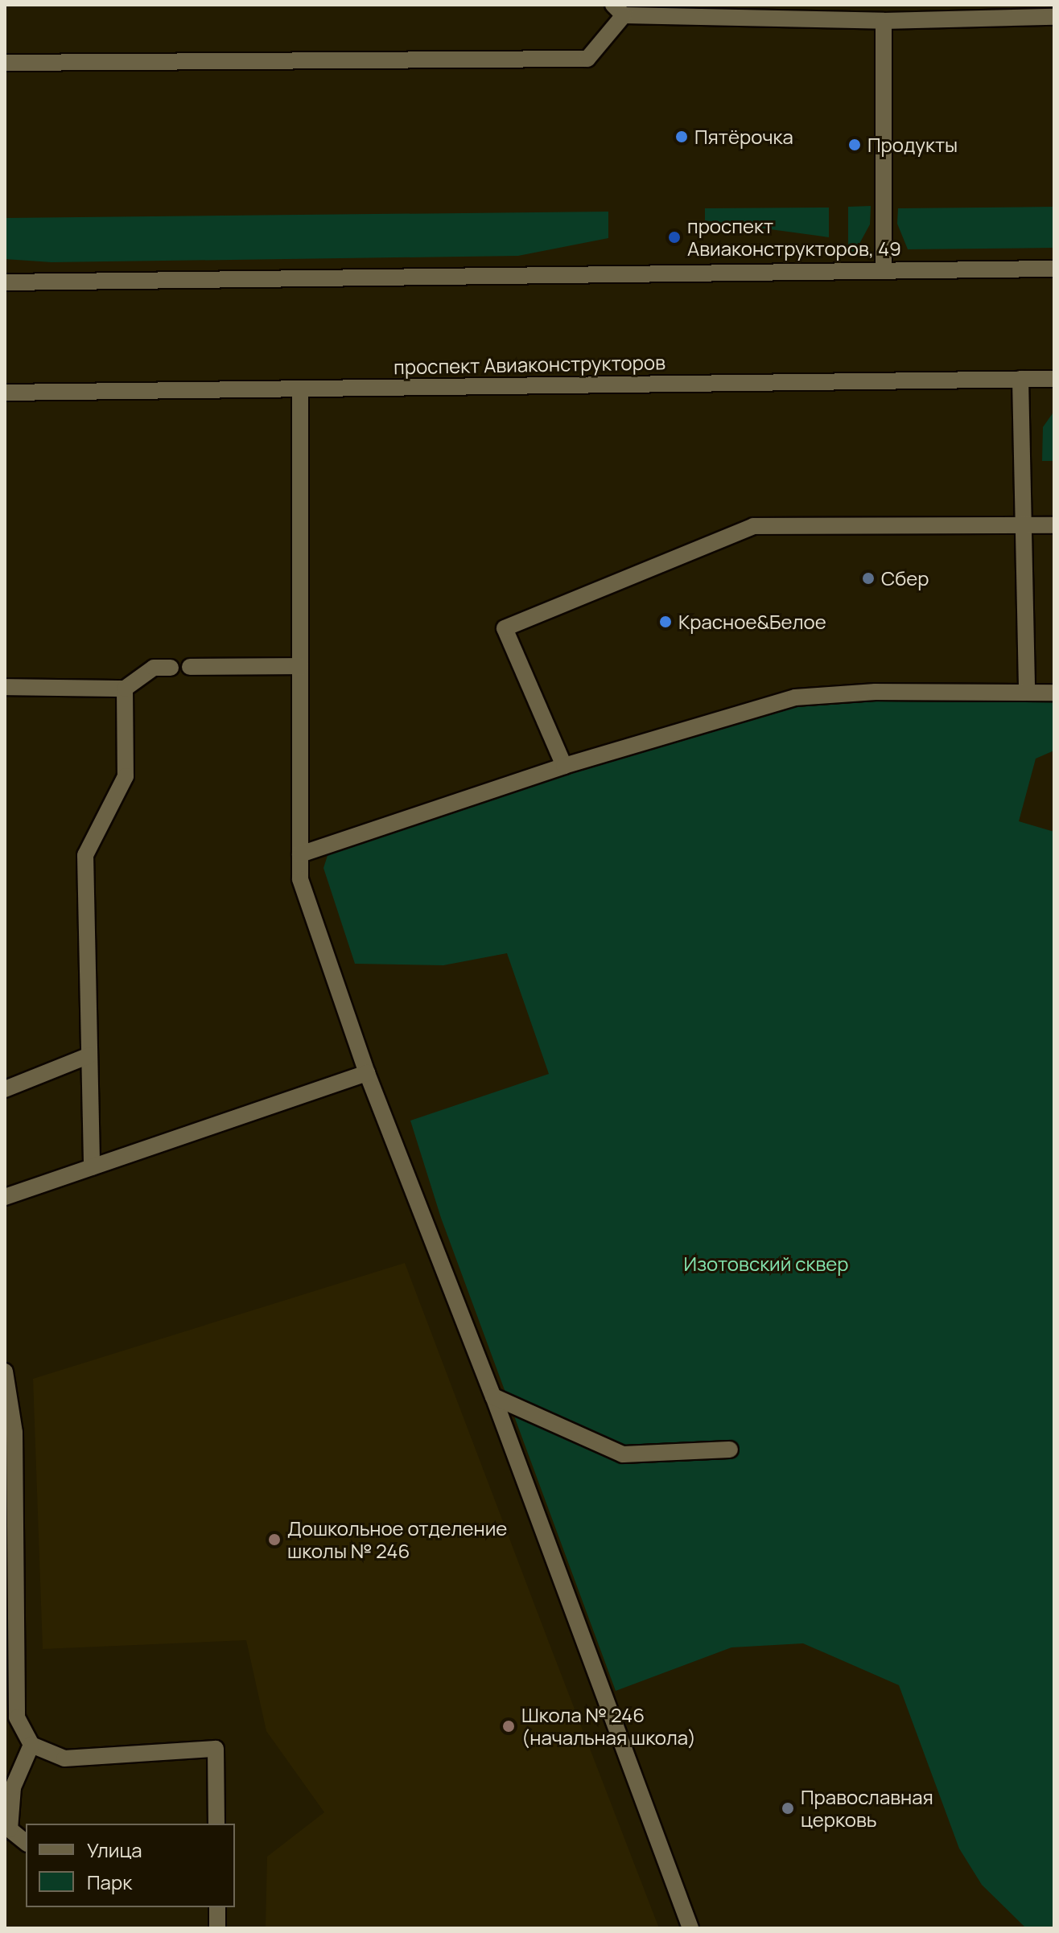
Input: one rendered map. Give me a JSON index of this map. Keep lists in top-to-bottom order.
{
  "streets": {
    "street": ["проспект Авиаконструкторов"]
  },
  "parks": ["Изотовский сквер"],
  "places": [
    "Пятёрочка",
    "Продукты",
    "проспект Авиаконструкторов, 49",
    "Сбер",
    "Красное&Белое",
    "Дошкольное отделение школы № 246",
    "Школа № 246 (начальная школа)",
    "Православная церковь"
  ],
  "legend": ["Улица", "Парк"]
}
